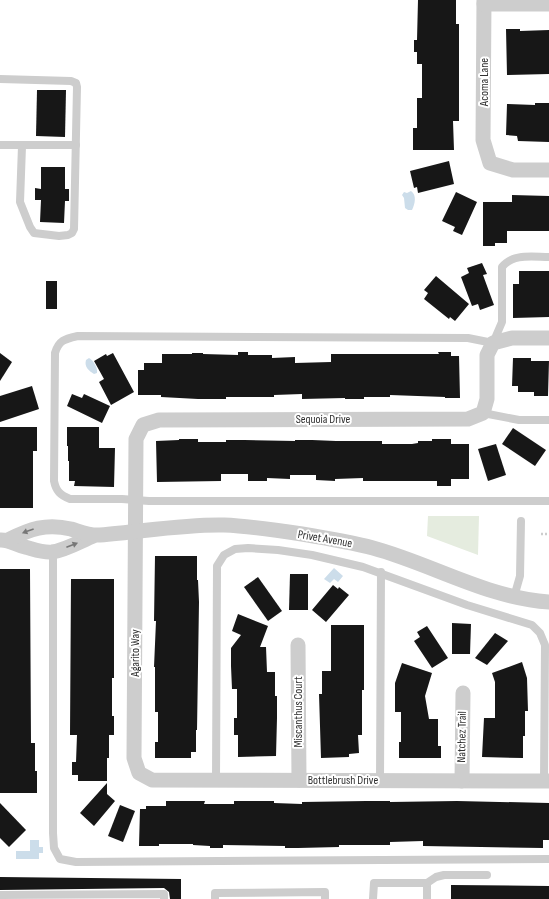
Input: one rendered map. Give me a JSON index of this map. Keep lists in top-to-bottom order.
{
  "streets": {
    "street": [
      "Acoma Lane",
      "Sequoia Drive",
      "Privet Avenue",
      "Agarito Way",
      "Miscanthus Court",
      "Natchez Trail",
      "Bottlebrush Drive"
    ]
  },
  "crossings": [
    ["Sequoia Drive", "Privet Avenue"],
    ["Sequoia Drive", "Agarito Way"],
    ["Privet Avenue", "Agarito Way"],
    ["Agarito Way", "Bottlebrush Drive"],
    ["Miscanthus Court", "Bottlebrush Drive"],
    ["Natchez Trail", "Bottlebrush Drive"]
  ]
}
